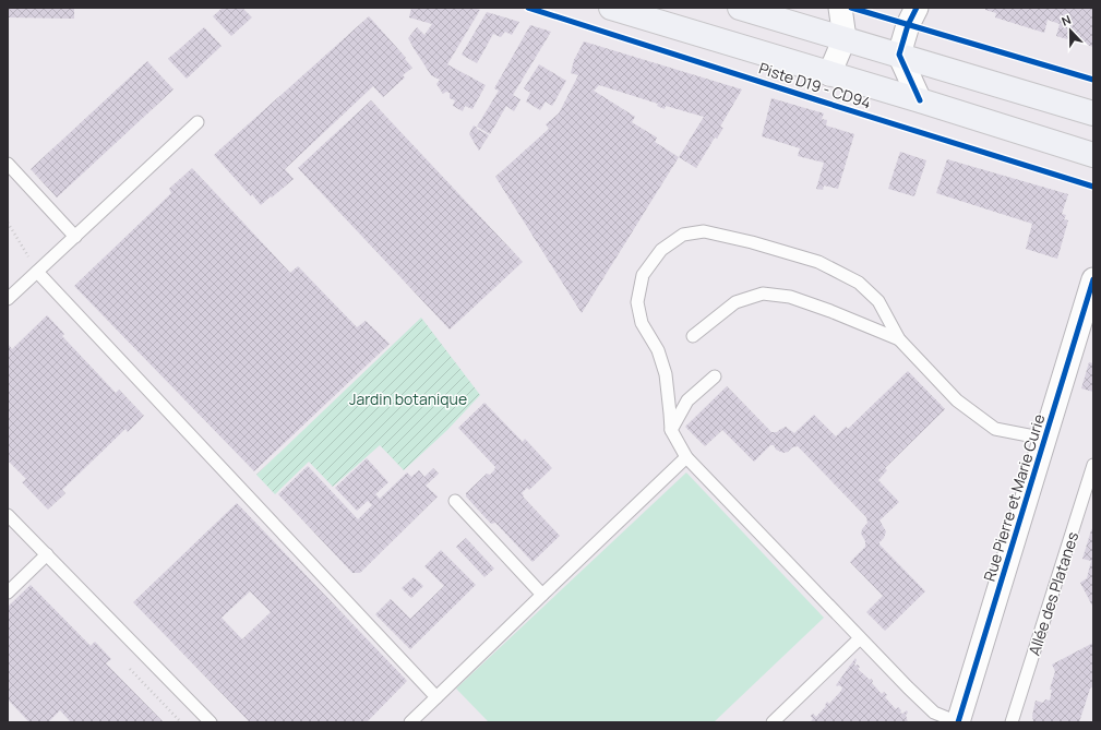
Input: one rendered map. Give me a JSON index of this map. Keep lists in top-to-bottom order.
{
  "streets": {
    "street": ["Rue Pierre et Marie Curie"],
    "lane": ["Allée des Platanes"],
    "cycle path": ["Piste D19 - CD94"]
  },
  "parks": ["Jardin botanique"],
  "north": "top"
}
